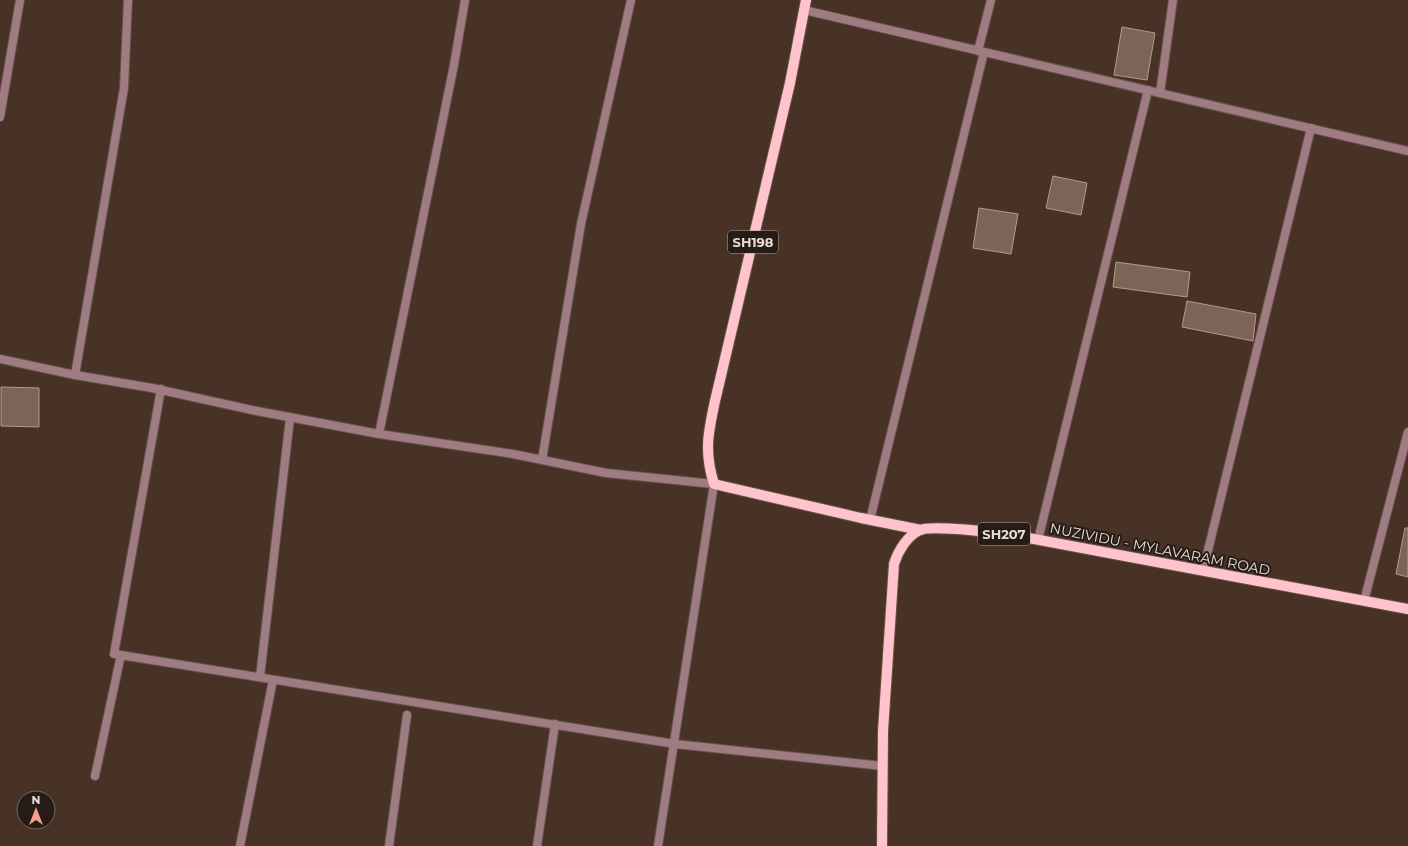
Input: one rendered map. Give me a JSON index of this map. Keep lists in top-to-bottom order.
{
  "streets": {
    "main road": ["SH198", "SH207", "NUZIVIDU - MYLAVARAM ROAD"]
  },
  "crossings": [
    ["SH198", "NUZIVIDU - MYLAVARAM ROAD"]
  ],
  "north": "top"
}
